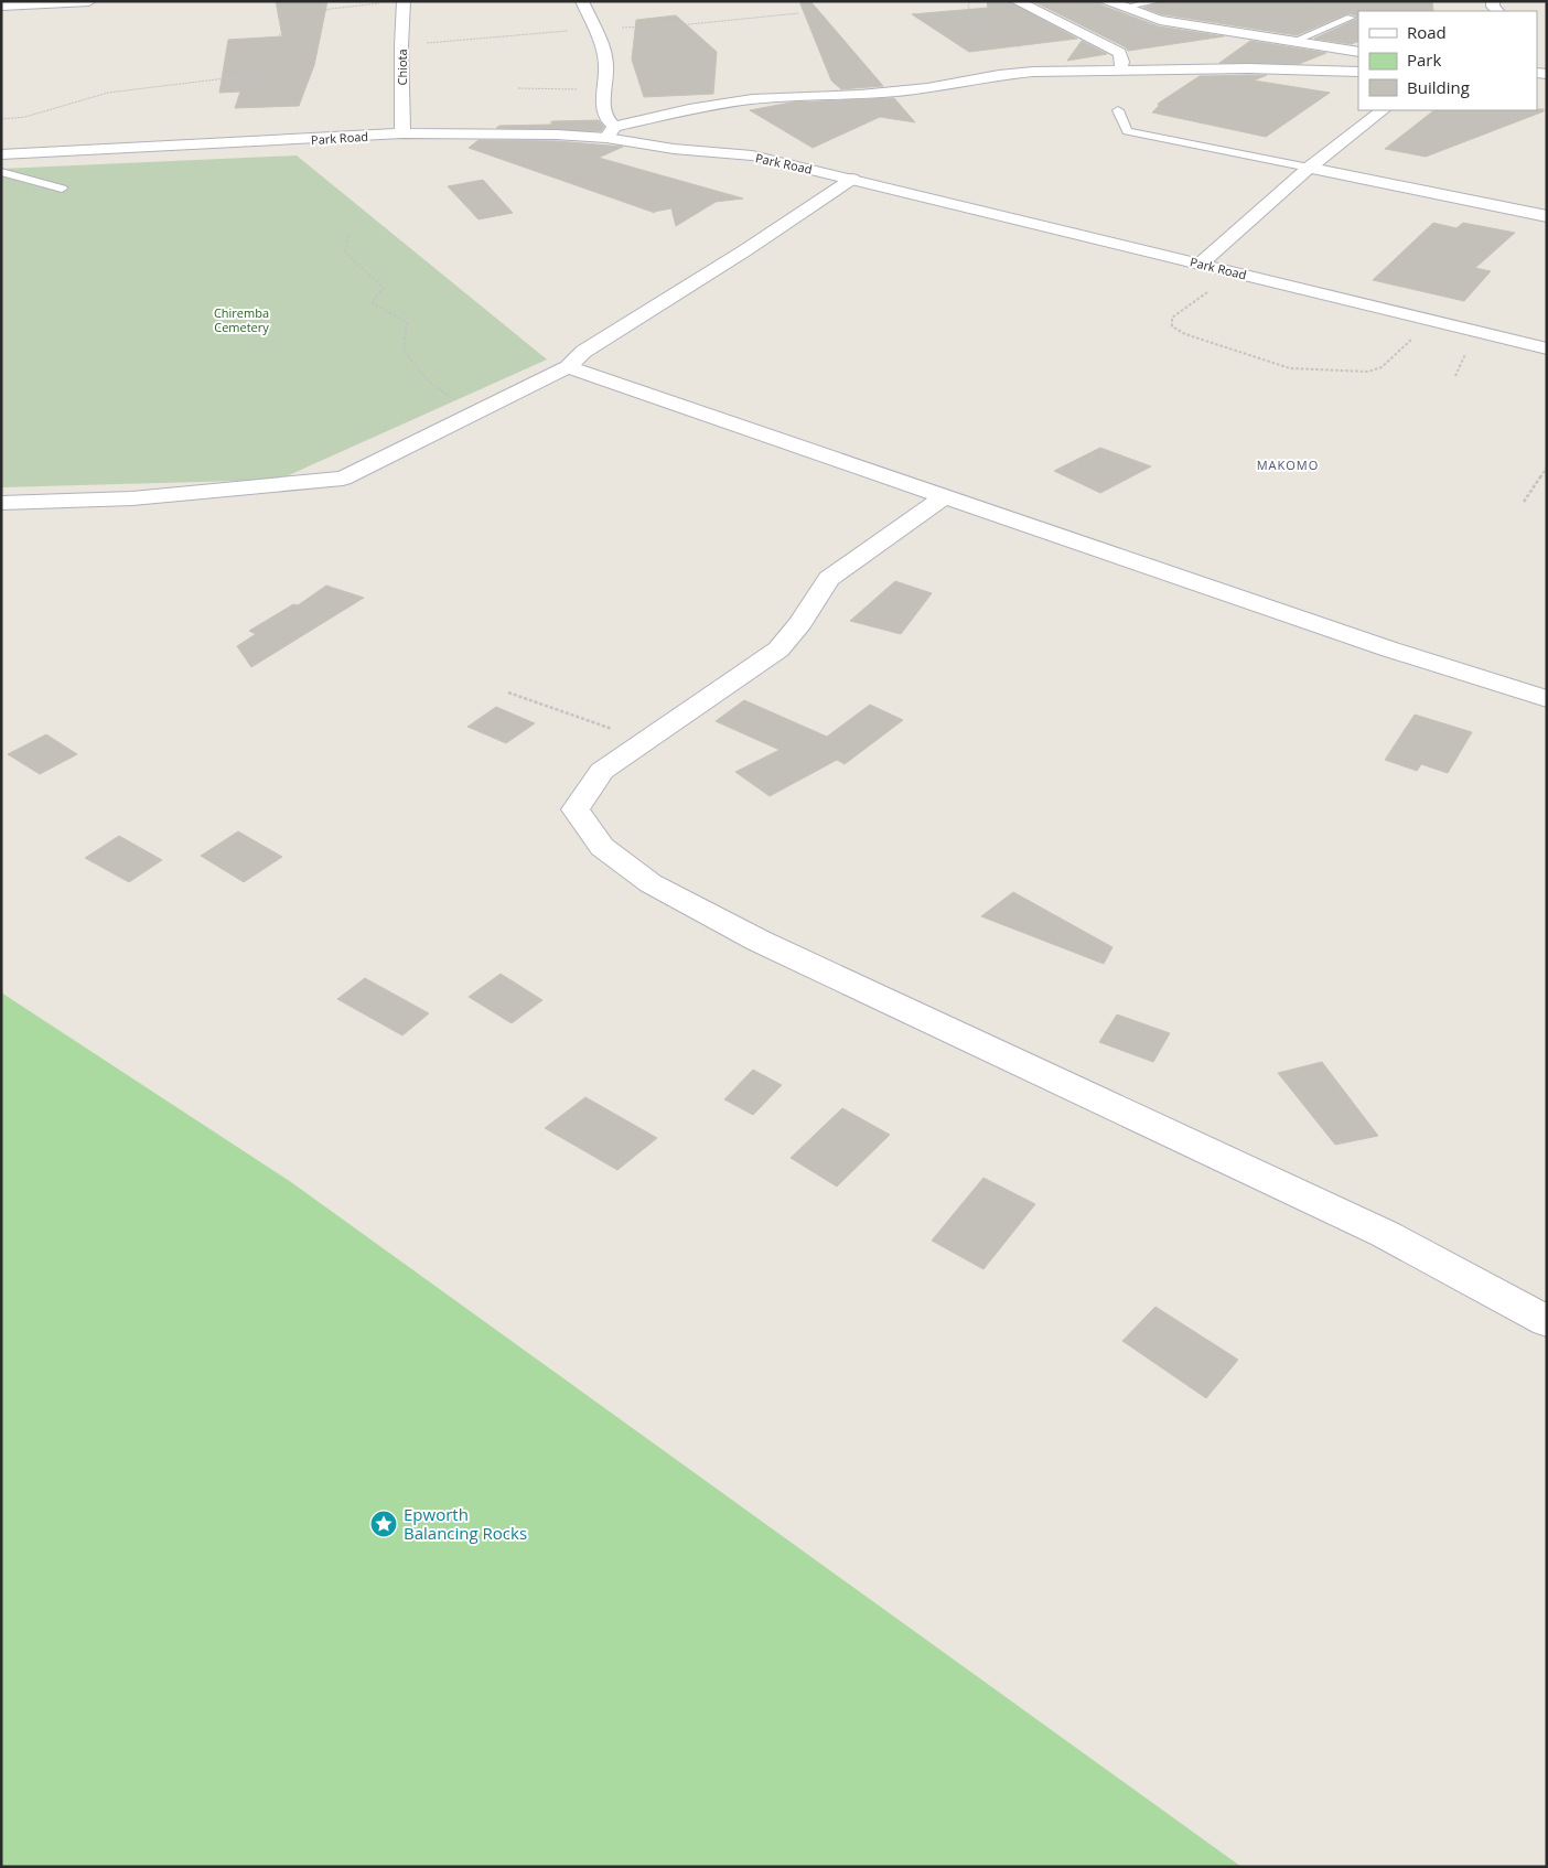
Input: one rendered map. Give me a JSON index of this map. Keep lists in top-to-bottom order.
{
  "streets": {
    "street": ["Chiota", "Park Road"]
  },
  "crossings": [
    ["Chiota", "Park Road"]
  ],
  "districts": ["MAKOMO"],
  "parks": ["Chiremba Cemetery"],
  "places": {
    "place": ["Epworth Balancing Rocks"]
  },
  "legend": ["Road", "Park", "Building"]
}
